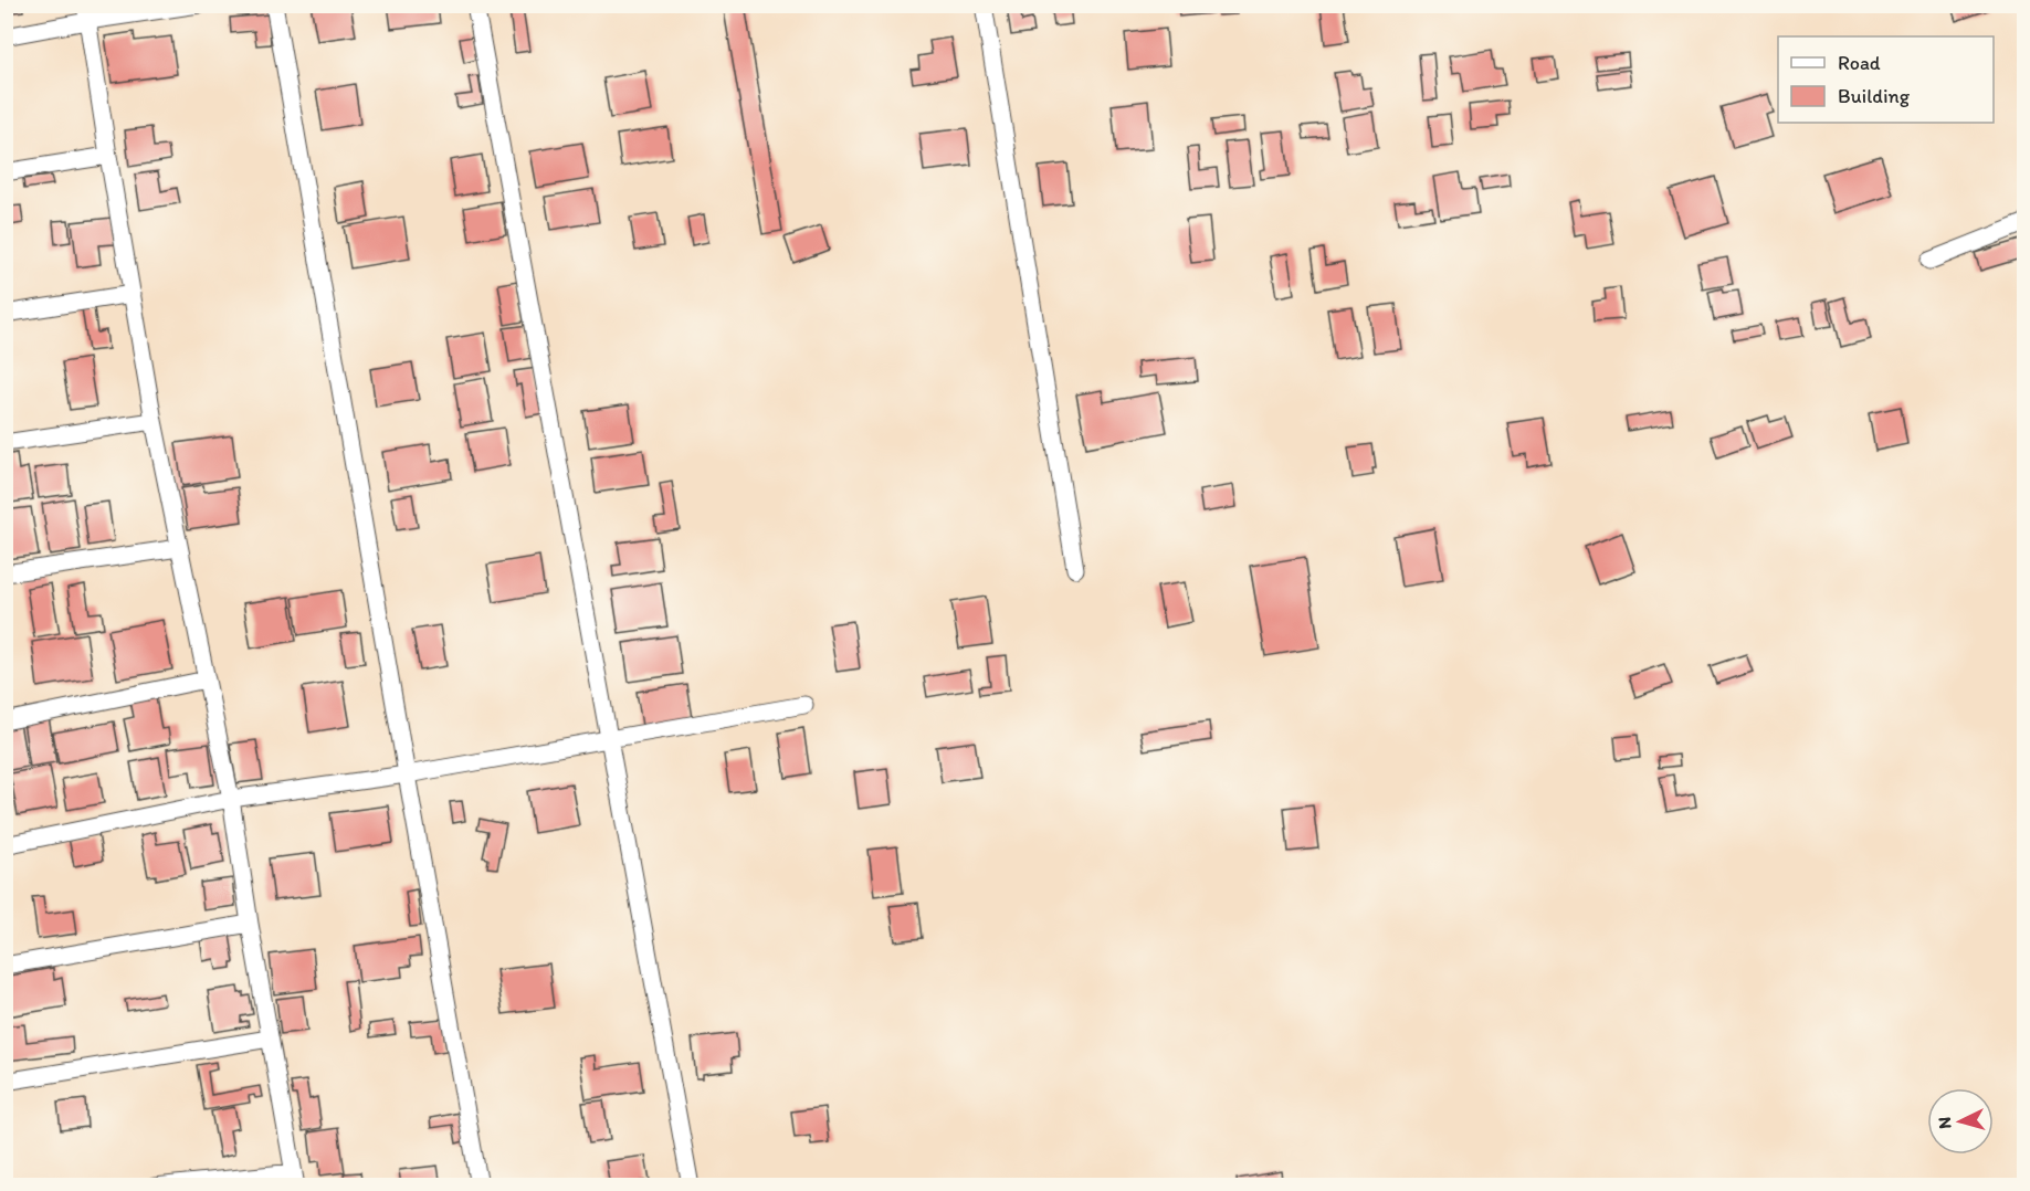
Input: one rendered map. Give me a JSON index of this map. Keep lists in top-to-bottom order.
{
  "legend": ["Road", "Building"],
  "north": "left"
}
